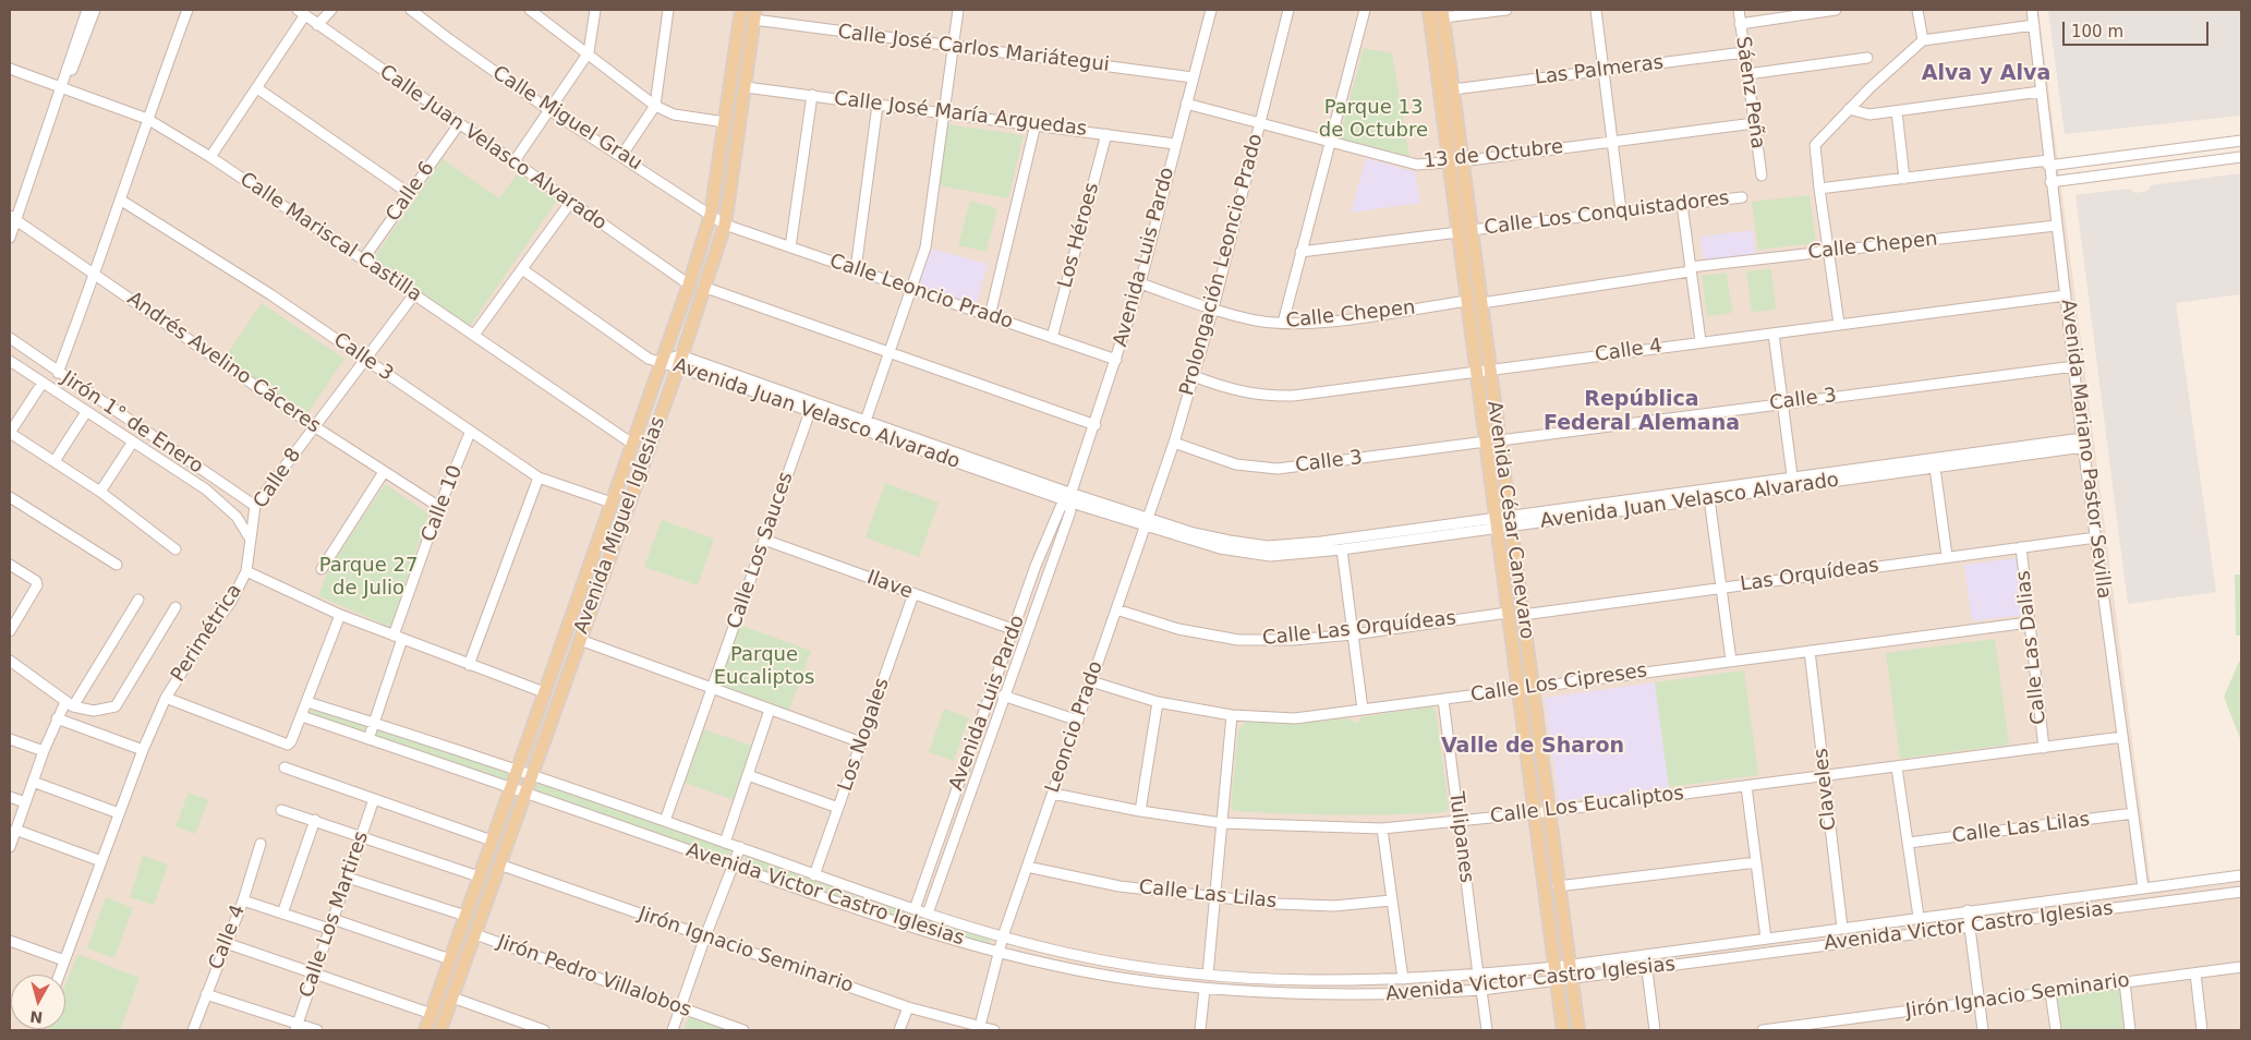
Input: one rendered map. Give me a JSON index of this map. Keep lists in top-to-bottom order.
{
  "streets": {
    "main road": ["Avenida César Canevaro", "Avenida Miguel Iglesias"],
    "street": [
      "Calle José Carlos Mariátegui",
      "Las Palmeras",
      "Sáenz Peña",
      "Calle José María Arguedas",
      "Calle Miguel Grau",
      "Calle Juan Velasco Alvarado",
      "13 de Octubre",
      "Calle 6",
      "Calle Los Conquistadores",
      "Los Héroes",
      "Calle Mariscal Castilla",
      "Calle Chepen",
      "Avenida Luis Pardo",
      "Prolongación Leoncio Prado",
      "Calle Leoncio Prado",
      "Calle 4",
      "Calle 3",
      "Andrés Avelino Cáceres",
      "Avenida Juan Velasco Alvarado",
      "Jirón 1° de Enero",
      "Avenida Mariano Pastor Sevilla",
      "Calle 8",
      "Calle 10",
      "Calle Los Sauces",
      "Las Orquídeas",
      "Ilave",
      "Calle Las Orquídeas",
      "Perimétrica",
      "Calle Las Dalias",
      "Calle Los Cipreses",
      "Leoncio Prado",
      "Los Nogales",
      "Claveles",
      "Calle Los Eucaliptos",
      "Calle Las Lilas",
      "Tulipanes",
      "Avenida Victor Castro Iglesias",
      "Calle Los Martires",
      "Jirón Ignacio Seminario",
      "Jirón Pedro Villalobos"
    ]
  },
  "crossings": [
    ["Calle José Carlos Mariátegui", "Avenida Luis Pardo"],
    ["Calle José Carlos Mariátegui", "Avenida Miguel Iglesias"],
    ["Las Palmeras", "Sáenz Peña"],
    ["Las Palmeras", "Avenida César Canevaro"],
    ["Sáenz Peña", "13 de Octubre"],
    ["Calle José María Arguedas", "Los Héroes"],
    ["Calle José María Arguedas", "Avenida Luis Pardo"],
    ["Calle José María Arguedas", "Avenida Miguel Iglesias"],
    ["Calle Miguel Grau", "Calle Leoncio Prado"],
    ["Calle Miguel Grau", "Avenida Miguel Iglesias"],
    ["Calle Juan Velasco Alvarado", "Calle 6"],
    ["Calle Juan Velasco Alvarado", "Avenida Miguel Iglesias"],
    ["13 de Octubre", "Avenida Luis Pardo"],
    ["13 de Octubre", "Prolongación Leoncio Prado"],
    ["13 de Octubre", "Avenida César Canevaro"],
    ["Calle 6", "Calle Mariscal Castilla"],
    ["Calle Los Conquistadores", "Avenida César Canevaro"],
    ["Los Héroes", "Calle Leoncio Prado"],
    ["Calle Mariscal Castilla", "Calle 8"],
    ["Calle Mariscal Castilla", "Avenida Miguel Iglesias"],
    ["Calle Chepen", "Avenida Luis Pardo"],
    ["Calle Chepen", "Prolongación Leoncio Prado"],
    ["Calle Chepen", "Avenida Mariano Pastor Sevilla"],
    ["Calle Chepen", "Avenida César Canevaro"],
    ["Avenida Luis Pardo", "Calle Leoncio Prado"],
    ["Avenida Luis Pardo", "Avenida Juan Velasco Alvarado"],
    ["Avenida Luis Pardo", "Ilave"],
    ["Avenida Luis Pardo", "Avenida Victor Castro Iglesias"],
    ["Prolongación Leoncio Prado", "Calle 4"],
    ["Prolongación Leoncio Prado", "Calle 3"],
    ["Prolongación Leoncio Prado", "Avenida Juan Velasco Alvarado"],
    ["Prolongación Leoncio Prado", "Leoncio Prado"],
    ["Calle Leoncio Prado", "Avenida Miguel Iglesias"],
    ["Calle 4", "Avenida Mariano Pastor Sevilla"],
    ["Calle 4", "Avenida César Canevaro"],
    ["Calle 3", "Avenida Mariano Pastor Sevilla"],
    ["Calle 3", "Calle 8"],
    ["Calle 3", "Calle 10"],
    ["Calle 3", "Avenida César Canevaro"],
    ["Calle 3", "Avenida Miguel Iglesias"],
    ["Andrés Avelino Cáceres", "Calle 8"],
    ["Andrés Avelino Cáceres", "Calle 10"],
    ["Avenida Juan Velasco Alvarado", "Avenida Mariano Pastor Sevilla"],
    ["Avenida Juan Velasco Alvarado", "Avenida César Canevaro"],
    ["Avenida Juan Velasco Alvarado", "Avenida Miguel Iglesias"],
    ["Avenida Juan Velasco Alvarado", "Calle Los Sauces"],
    ["Avenida Juan Velasco Alvarado", "Leoncio Prado"],
    ["Jirón 1° de Enero", "Calle 8"],
    ["Avenida Mariano Pastor Sevilla", "Las Orquídeas"],
    ["Avenida Mariano Pastor Sevilla", "Calle Los Eucaliptos"],
    ["Avenida Mariano Pastor Sevilla", "Calle Las Lilas"],
    ["Avenida Mariano Pastor Sevilla", "Avenida Victor Castro Iglesias"],
    ["Calle 8", "Perimétrica"],
    ["Calle 10", "Avenida Victor Castro Iglesias"],
    ["Avenida César Canevaro", "Las Orquídeas"],
    ["Avenida César Canevaro", "Calle Las Orquídeas"],
    ["Avenida César Canevaro", "Calle Los Cipreses"],
    ["Avenida César Canevaro", "Calle Los Eucaliptos"],
    ["Avenida César Canevaro", "Avenida Victor Castro Iglesias"],
    ["Avenida Miguel Iglesias", "Avenida Victor Castro Iglesias"],
    ["Avenida Miguel Iglesias", "Jirón Ignacio Seminario"],
    ["Avenida Miguel Iglesias", "Jirón Pedro Villalobos"],
    ["Calle Los Sauces", "Ilave"],
    ["Calle Los Sauces", "Avenida Victor Castro Iglesias"],
    ["Las Orquídeas", "Calle Las Dalias"],
    ["Ilave", "Los Nogales"],
    ["Calle Las Orquídeas", "Leoncio Prado"],
    ["Calle Las Dalias", "Calle Los Cipreses"],
    ["Calle Las Dalias", "Calle Los Eucaliptos"],
    ["Calle Los Cipreses", "Leoncio Prado"],
    ["Calle Los Cipreses", "Claveles"],
    ["Calle Los Cipreses", "Tulipanes"],
    ["Leoncio Prado", "Calle Los Eucaliptos"],
    ["Leoncio Prado", "Calle Las Lilas"],
    ["Leoncio Prado", "Avenida Victor Castro Iglesias"],
    ["Leoncio Prado", "Jirón Ignacio Seminario"],
    ["Los Nogales", "Avenida Victor Castro Iglesias"],
    ["Claveles", "Calle Los Eucaliptos"],
    ["Claveles", "Avenida Victor Castro Iglesias"],
    ["Calle Los Eucaliptos", "Tulipanes"],
    ["Tulipanes", "Avenida Victor Castro Iglesias"]
  ],
  "districts": ["Alva y Alva", "República Federal Alemana", "Valle de Sharon"],
  "parks": ["Parque 13 de Octubre", "Parque 27 de Julio", "Parque Eucaliptos"],
  "scale_bar": "100 m",
  "north": "bottom"
}
